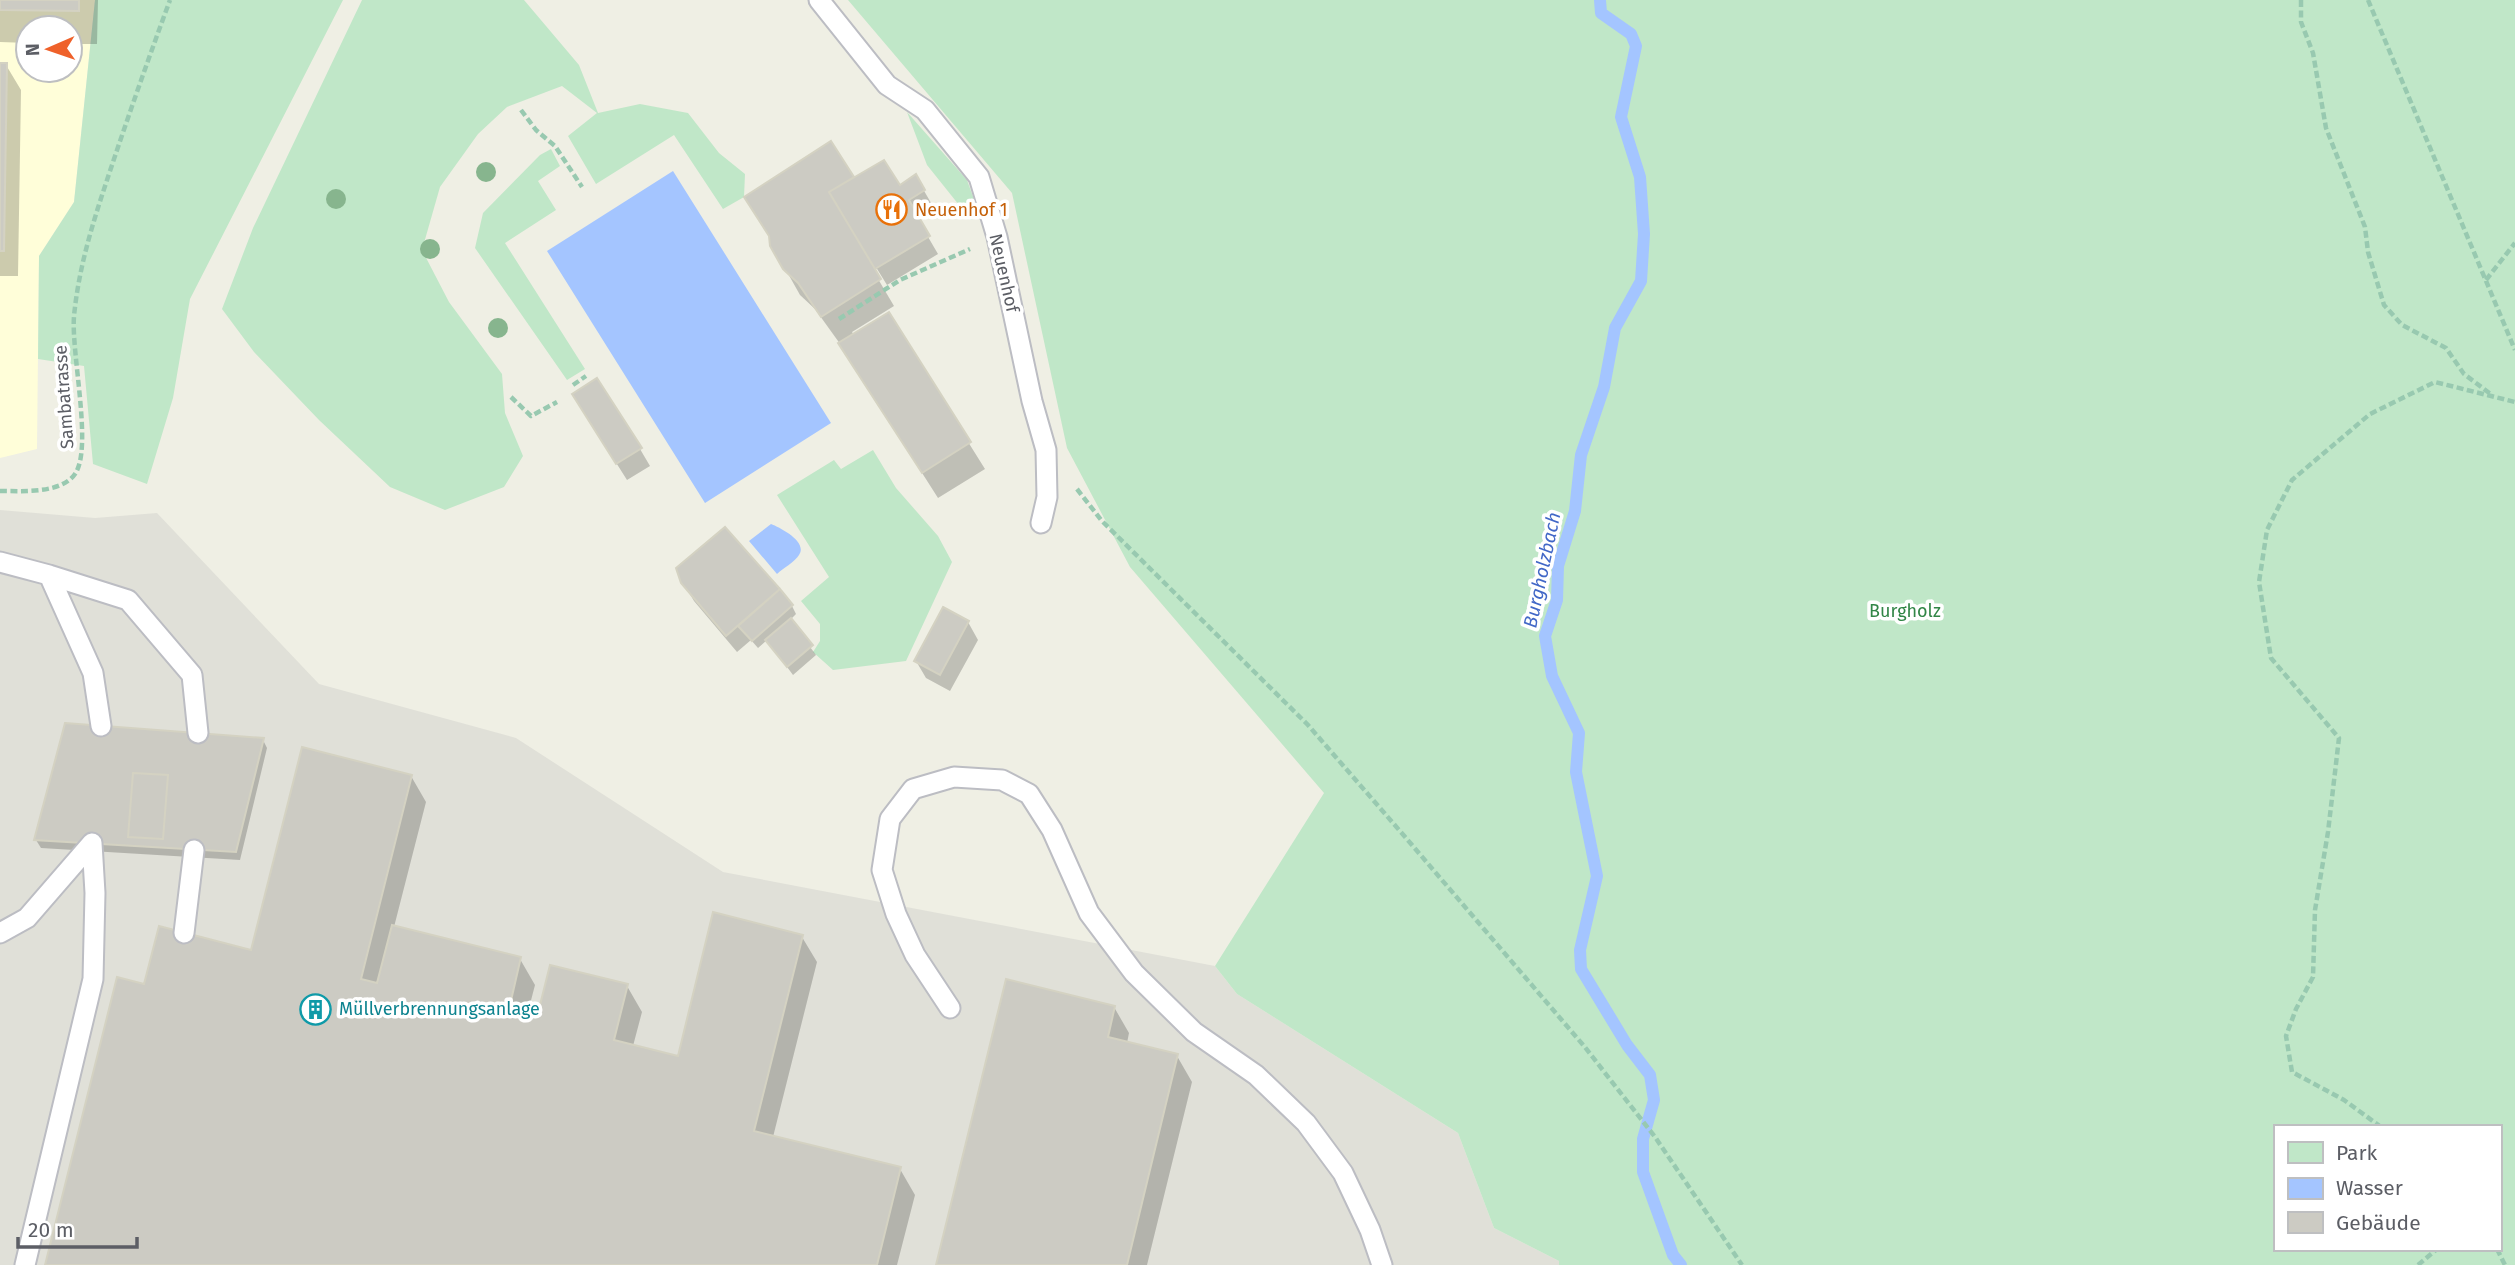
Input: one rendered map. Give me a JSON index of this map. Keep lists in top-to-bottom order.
{
  "streets": {
    "lane": ["Neuenhof"],
    "path": ["Sambatrasse"]
  },
  "water": ["Burgholzbach"],
  "parks": ["Burgholz"],
  "places": {
    "restaurant": ["Neuenhof 1"],
    "building": ["Müllverbrennungsanlage"]
  },
  "legend": ["Park", "Wasser", "Gebäude"],
  "scale_bar": "20 m",
  "north": "left"
}
